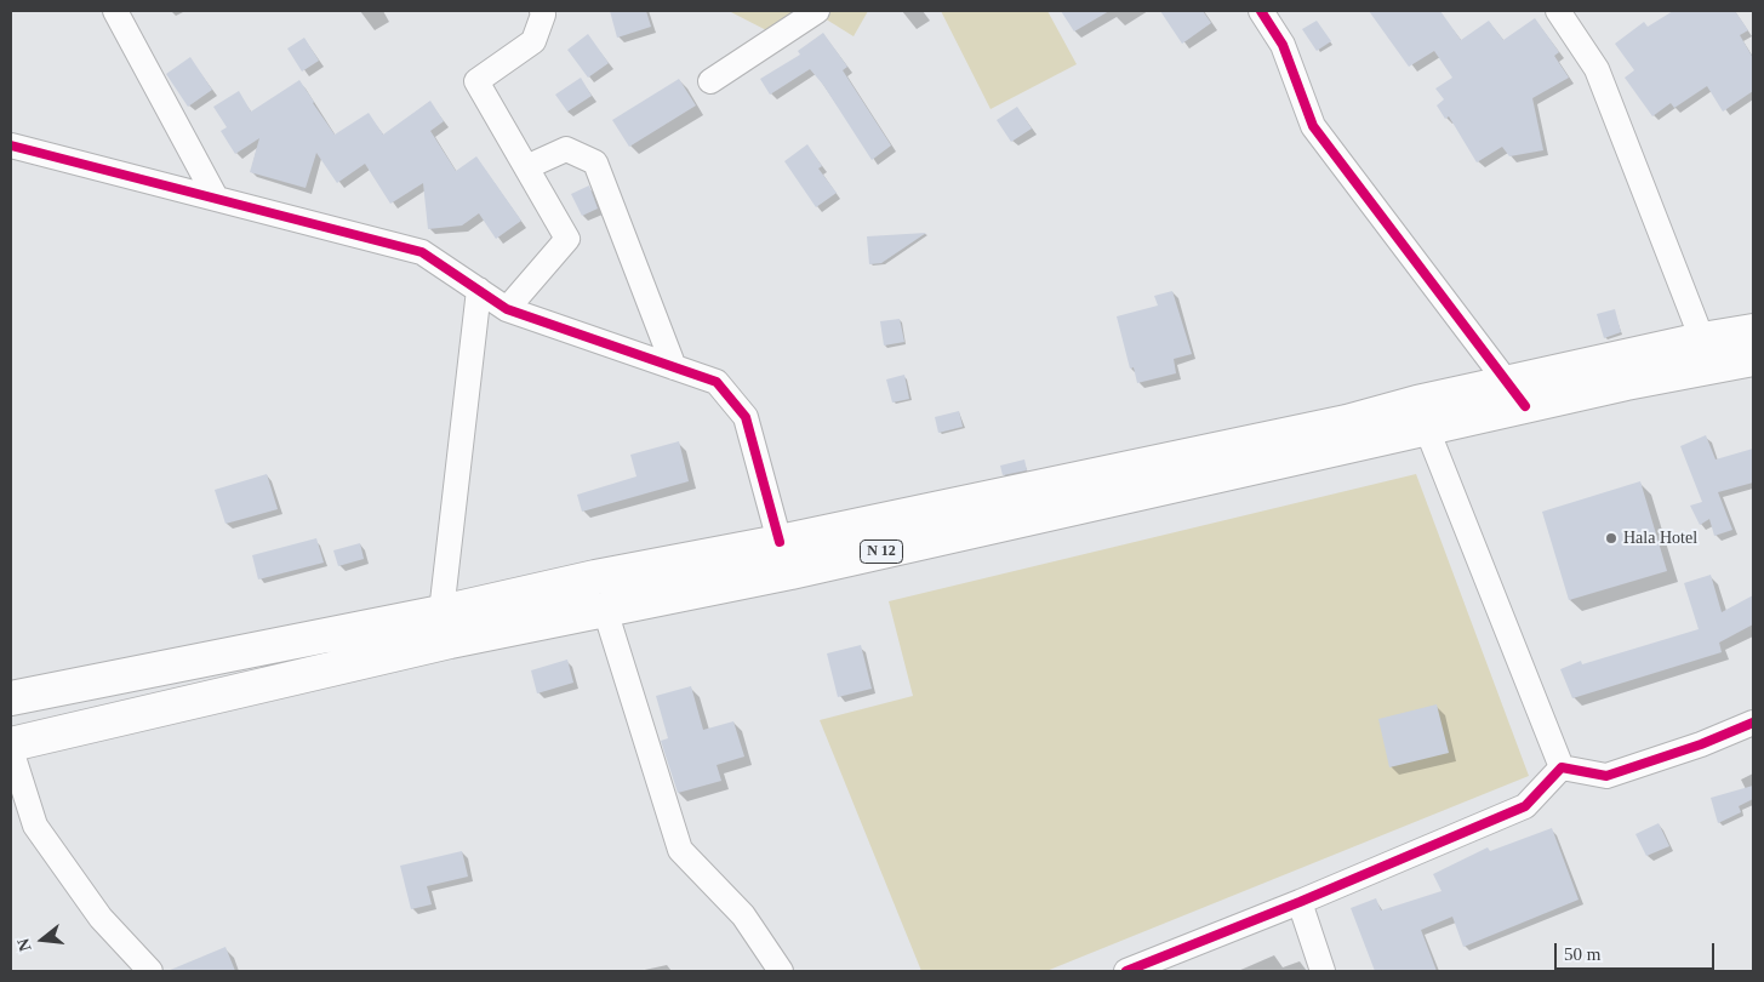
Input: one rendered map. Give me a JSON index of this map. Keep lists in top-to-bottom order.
{
  "streets": {
    "main road": ["N 12"]
  },
  "places": ["Hala Hotel"],
  "scale_bar": "50 m",
  "north": "left"
}
